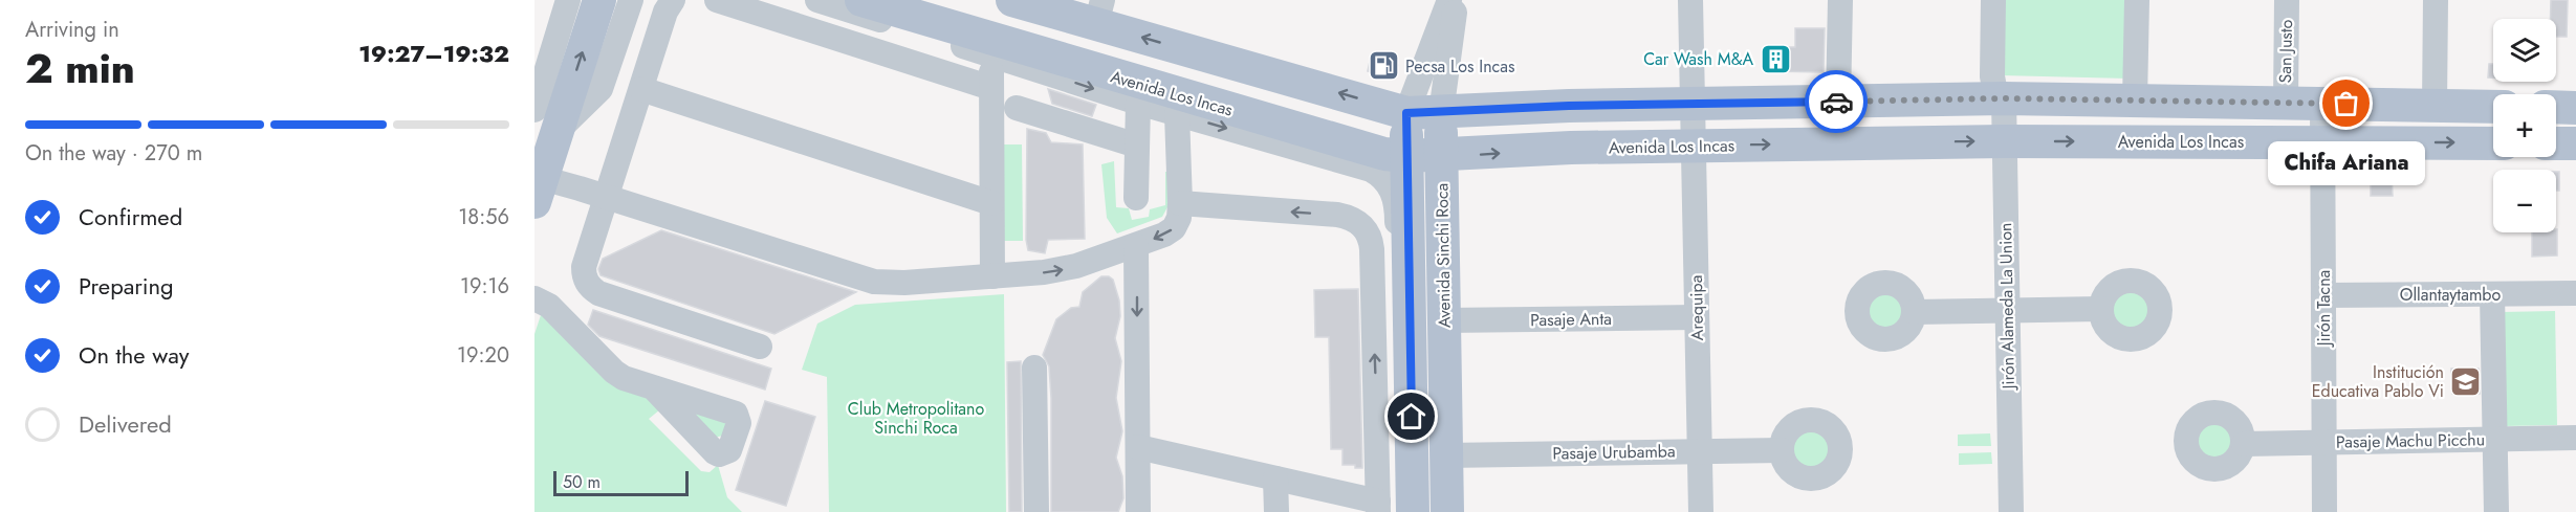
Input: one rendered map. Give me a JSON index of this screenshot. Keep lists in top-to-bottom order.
{
  "streets": {
    "main road": ["Avenida Los Incas", "Avenida Sinchi Roca"],
    "street": [
      "San Justo",
      "Ollantaytambo",
      "Jirón Alameda La Union",
      "Arequipa",
      "Jirón Tacna",
      "Pasaje Anta",
      "Pasaje Machu Picchu",
      "Pasaje Urubamba"
    ]
  },
  "crossings": [
    ["Avenida Los Incas", "Avenida Sinchi Roca"],
    ["Avenida Los Incas", "Jirón Alameda La Union"],
    ["Avenida Los Incas", "Arequipa"],
    ["Avenida Los Incas", "Jirón Tacna"],
    ["Avenida Sinchi Roca", "Pasaje Anta"],
    ["Avenida Sinchi Roca", "Pasaje Urubamba"],
    ["Ollantaytambo", "Jirón Tacna"],
    ["Arequipa", "Pasaje Anta"],
    ["Arequipa", "Pasaje Urubamba"],
    ["Jirón Tacna", "Pasaje Machu Picchu"]
  ],
  "parks": ["Club Metropolitano Sinchi Roca"],
  "places": {
    "building": ["Car Wash M&A"],
    "fuel station": ["Pecsa Los Incas"],
    "other": ["Chifa Ariana"],
    "school or university": ["Institución Educativa Pablo Vi"]
  },
  "scale_bar": "50 m",
  "page": {
    "heading": ["2 min", "Arriving in", "19:27–19:32"],
    "map_buttons": ["+", "−"],
    "bar": "On the way · 270 m",
    "bubble": "Chifa Ariana",
    "list": [
      ["Confirmed", "18:56"],
      ["Preparing", "19:16"],
      ["On the way", "19:20"],
      "Delivered"
    ],
    "scale": "50 m"
  }
}
